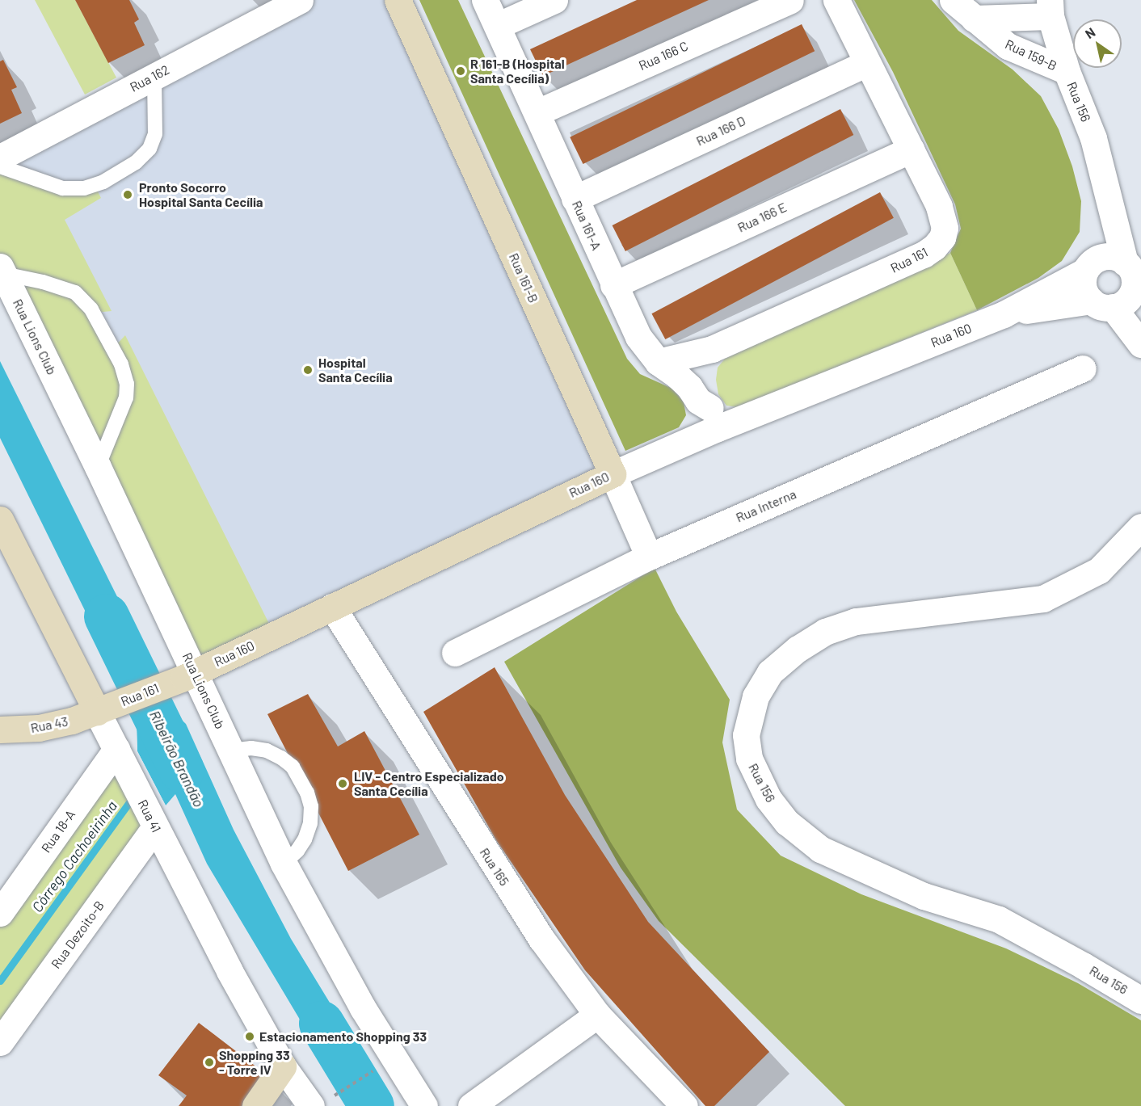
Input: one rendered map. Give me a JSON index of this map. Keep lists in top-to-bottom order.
{
  "streets": {
    "street": [
      "Rua 159-B",
      "Rua 166 C",
      "Rua 162",
      "Rua 156",
      "Rua 166 D",
      "Rua 166 E",
      "Rua 161-A",
      "Rua 161",
      "Rua 161-B",
      "Rua 160",
      "Rua Lions Club",
      "Rua Interna",
      "Rua 43",
      "Rua 41",
      "Rua 18-A",
      "Rua 165",
      "Rua Dezoito-B"
    ]
  },
  "crossings": [
    ["Rua 159-B", "Rua 156"],
    ["Rua 166 C", "Rua 161-A"],
    ["Rua 156", "Rua 160"],
    ["Rua 166 D", "Rua 161-A"],
    ["Rua 166 D", "Rua 161"],
    ["Rua 166 E", "Rua 161-A"],
    ["Rua 166 E", "Rua 161"],
    ["Rua 161-A", "Rua 161"],
    ["Rua 161-A", "Rua 160"],
    ["Rua 161", "Rua 160"],
    ["Rua 161", "Rua Lions Club"],
    ["Rua 161", "Rua 43"],
    ["Rua 161", "Rua 41"],
    ["Rua 161-B", "Rua 160"],
    ["Rua 161-B", "Rua Interna"],
    ["Rua 160", "Rua Lions Club"],
    ["Rua 160", "Rua 165"],
    ["Rua 43", "Rua 41"],
    ["Rua 41", "Rua 18-A"],
    ["Rua 41", "Rua Dezoito-B"]
  ],
  "water": ["Ribeirão Brandão", "Córrego Cachoeirinha"],
  "places": [
    "R 161-B (Hospital Santa Cecília)",
    "Pronto Socorro Hospital Santa Cecília",
    "Hospital Santa Cecília",
    "LIV - Centro Especializado Santa Cecília",
    "Estacionamento Shopping 33",
    "Shopping 33 - Torre IV"
  ],
  "north": "top left"
}
